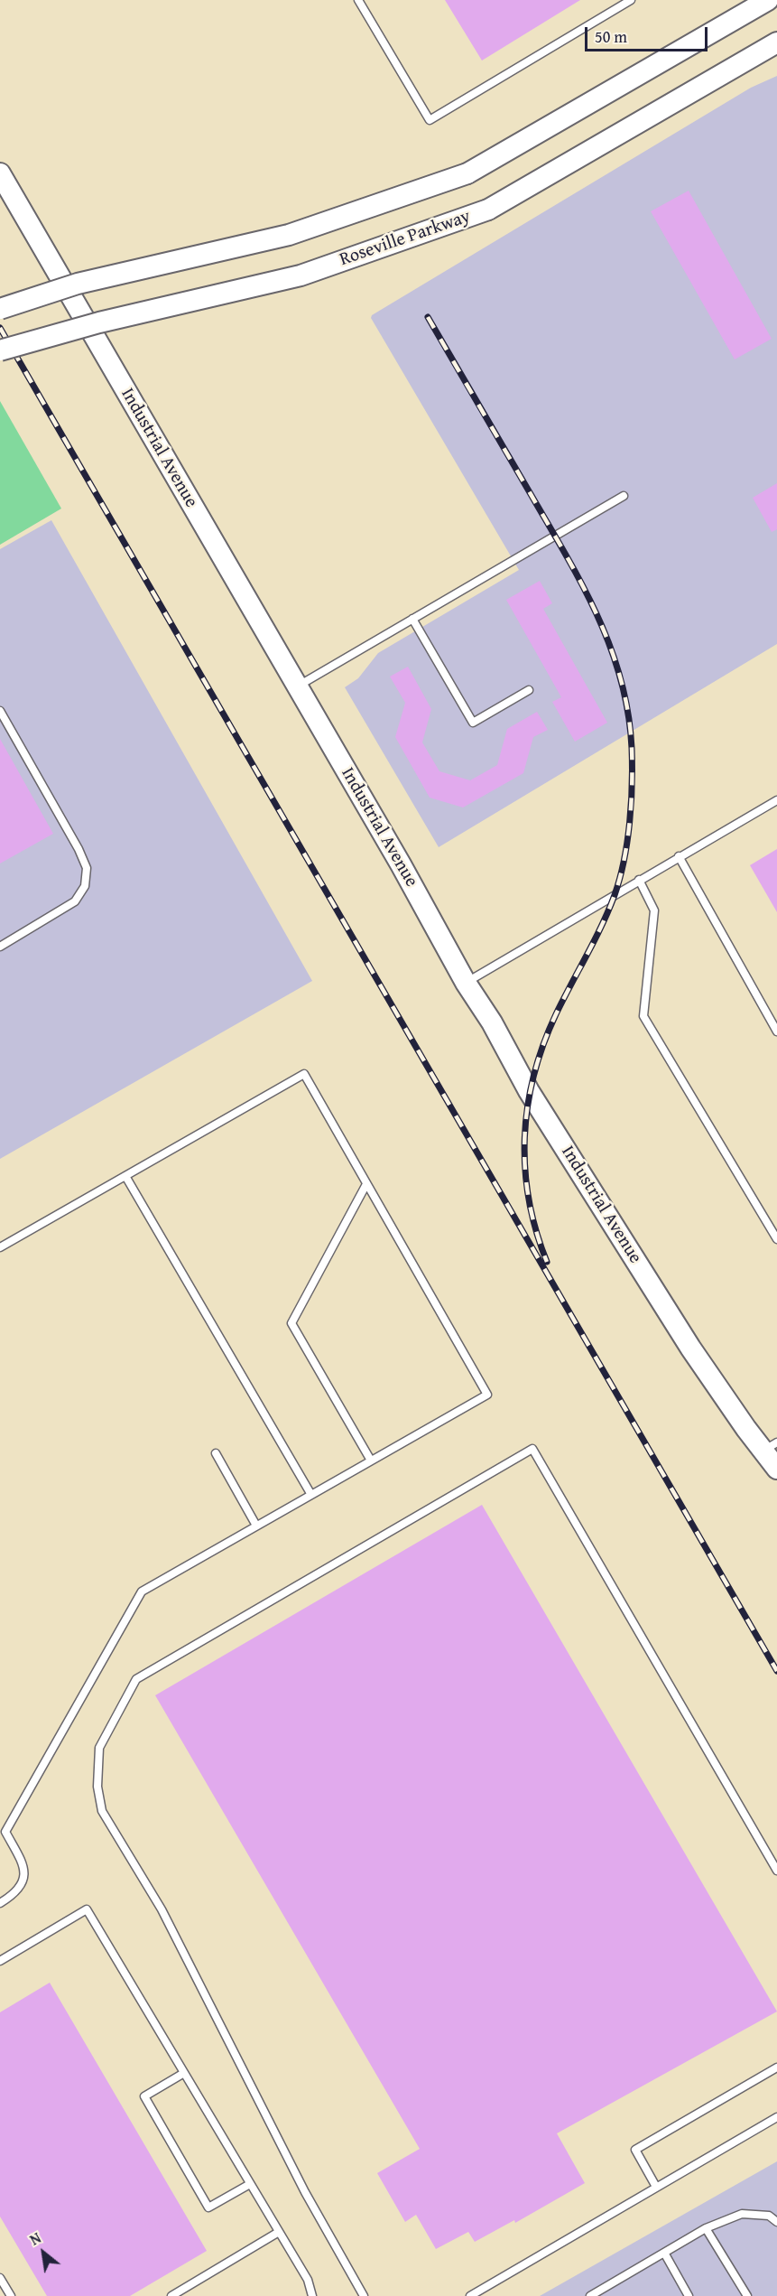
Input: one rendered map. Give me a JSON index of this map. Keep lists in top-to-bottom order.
{
  "streets": {
    "main road": ["Roseville Parkway", "Industrial Avenue"]
  },
  "scale_bar": "50 m",
  "north": "top left"
}
